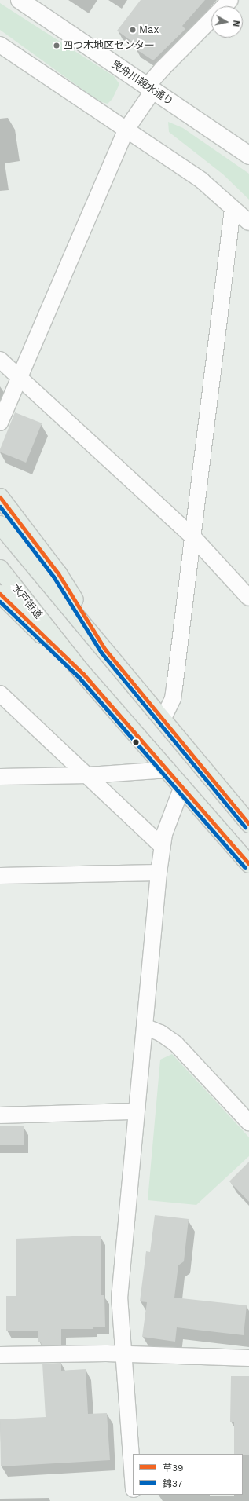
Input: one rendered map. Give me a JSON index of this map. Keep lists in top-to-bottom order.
{
  "streets": {
    "highway": ["水戸街道"],
    "street": ["曳舟川親水通り"]
  },
  "places": ["Max", "四つ木地区センター"],
  "lines": ["transit line 草39", "transit line 錦37"],
  "legend": ["草39", "錦37"],
  "north": "right"
}
